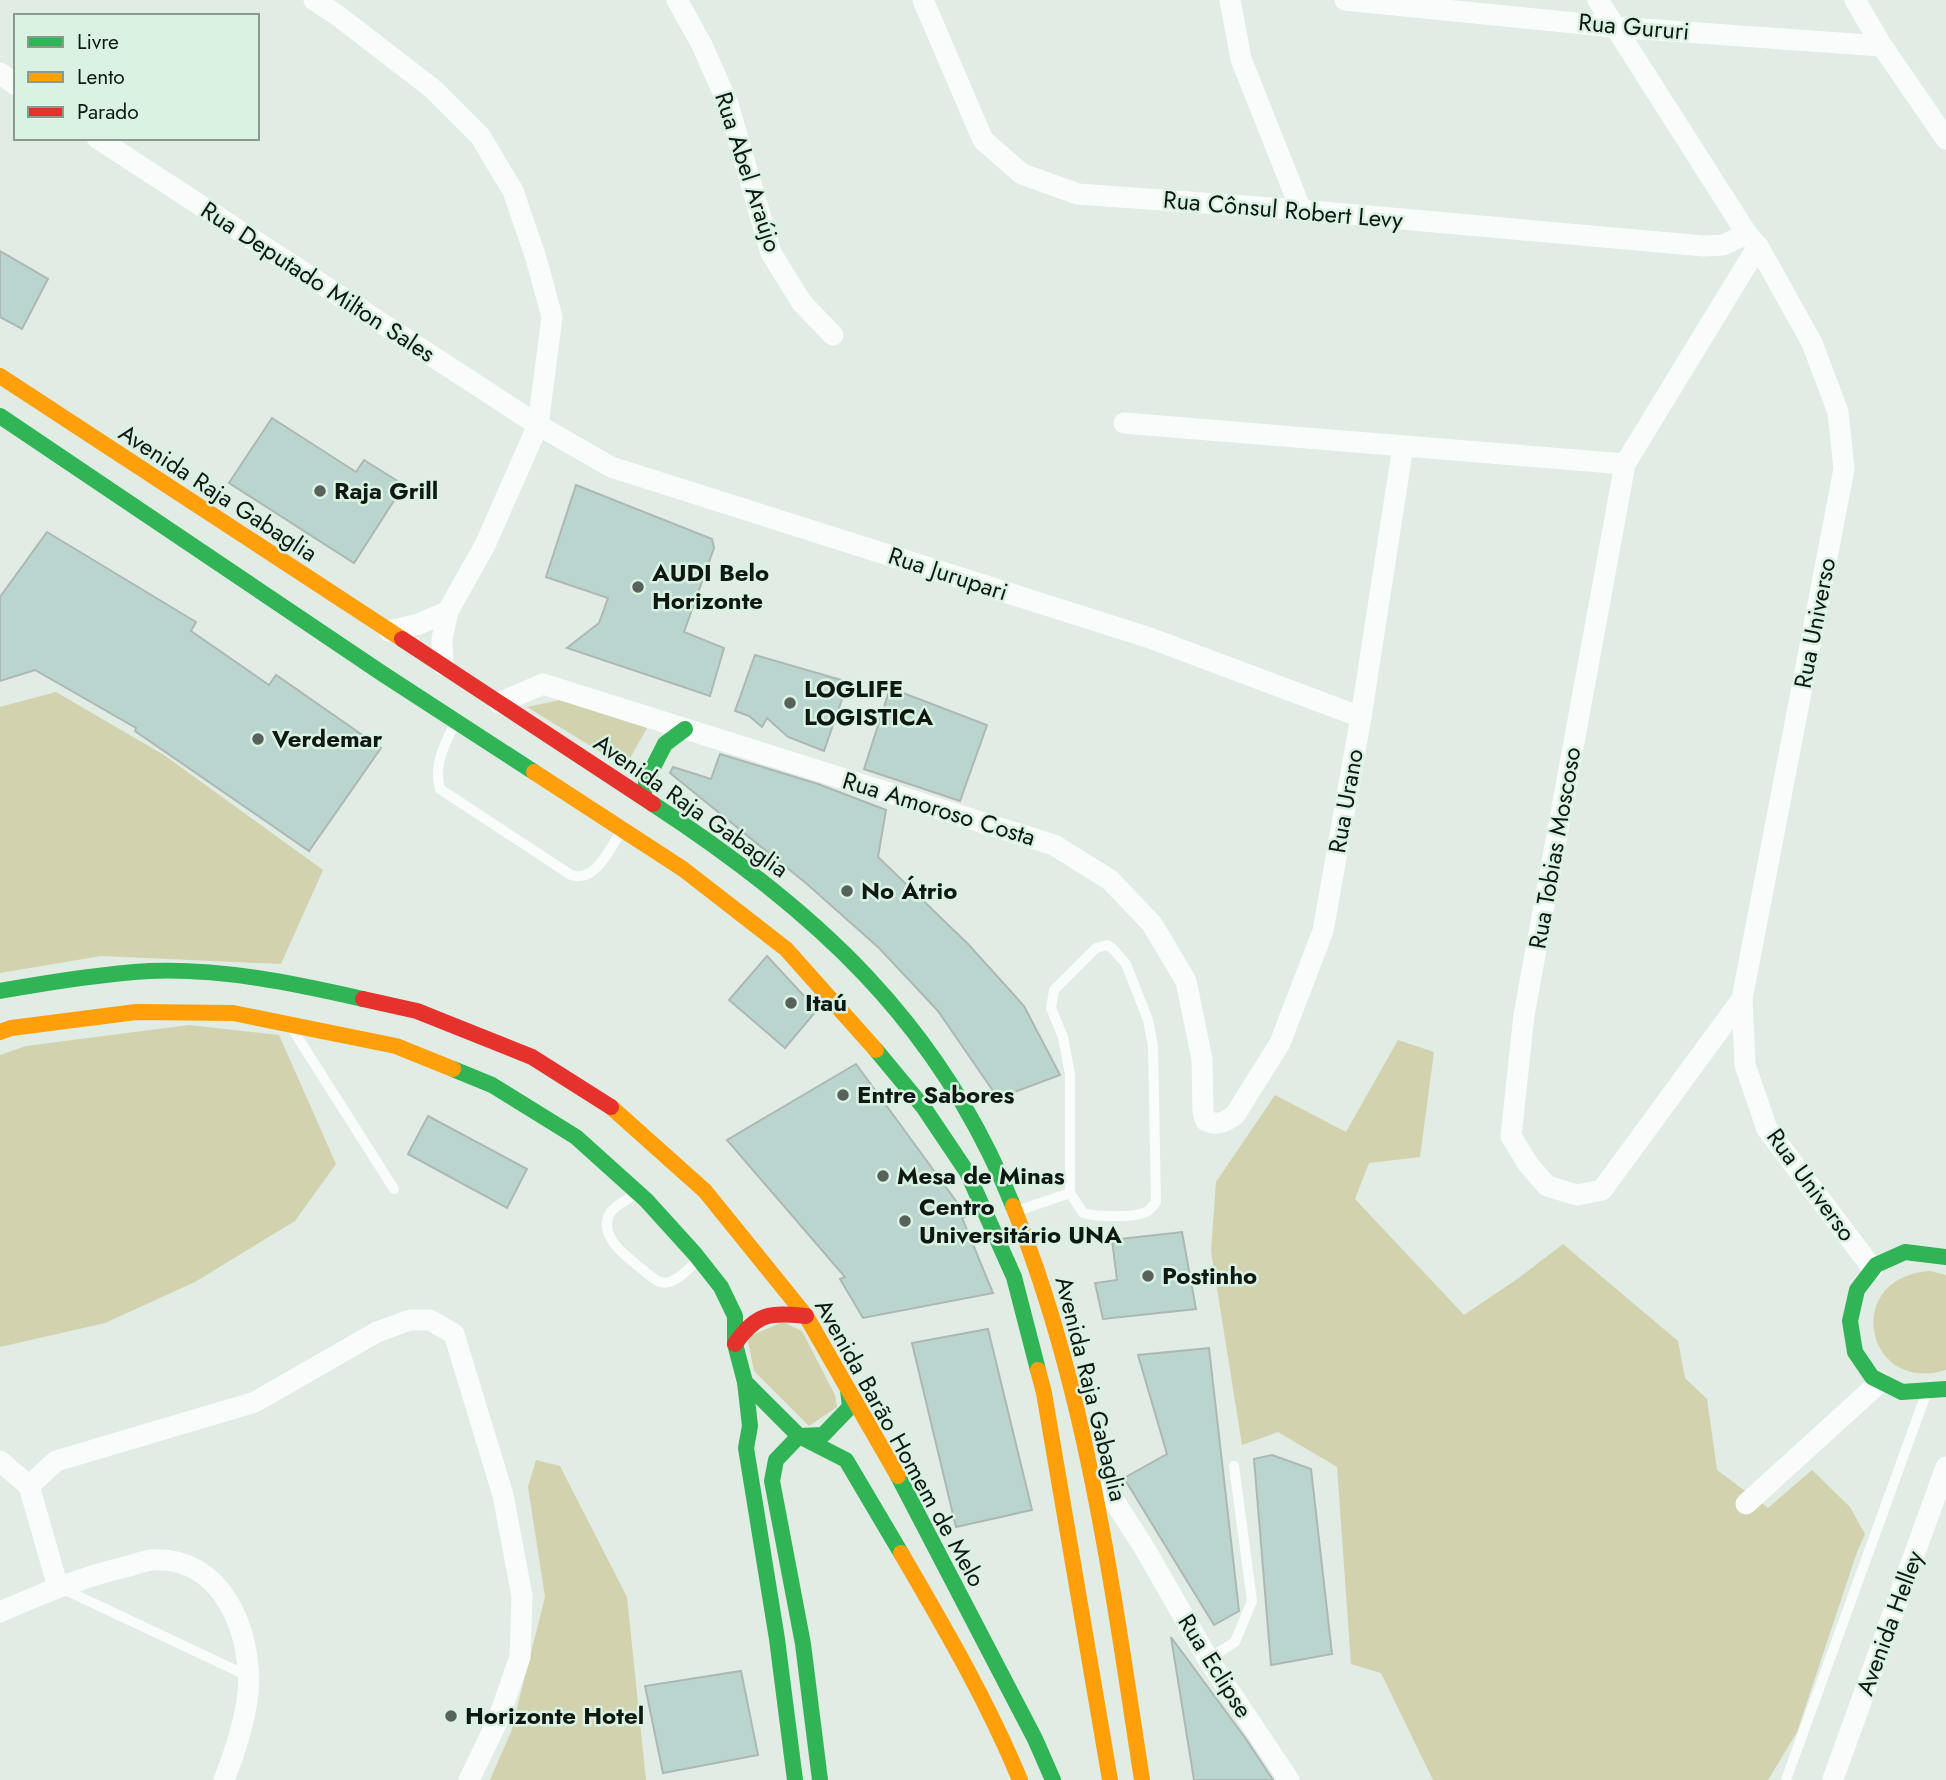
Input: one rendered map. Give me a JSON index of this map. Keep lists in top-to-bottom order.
{
  "streets": {
    "main road": ["Avenida Raja Gabaglia", "Avenida Barão Homem de Melo"],
    "street": [
      "Rua Gururi",
      "Rua Abel Araújo",
      "Rua Cônsul Robert Levy",
      "Rua Deputado Milton Sales",
      "Rua Jurupari",
      "Rua Universo",
      "Rua Urano",
      "Rua Amoroso Costa",
      "Rua Tobias Moscoso",
      "Avenida Helley",
      "Rua Eclipse"
    ]
  },
  "crossings": [
    ["Rua Gururi", "Rua Universo"],
    ["Rua Cônsul Robert Levy", "Rua Universo"],
    ["Rua Cônsul Robert Levy", "Rua Tobias Moscoso"],
    ["Rua Deputado Milton Sales", "Rua Jurupari"],
    ["Avenida Raja Gabaglia", "Rua Amoroso Costa"],
    ["Avenida Raja Gabaglia", "Rua Eclipse"],
    ["Rua Jurupari", "Rua Urano"],
    ["Rua Universo", "Rua Tobias Moscoso"],
    ["Rua Urano", "Rua Amoroso Costa"]
  ],
  "places": [
    "Raja Grill",
    "AUDI Belo Horizonte",
    "LOGLIFE LOGISTICA",
    "Verdemar",
    "No Átrio",
    "Itaú",
    "Entre Sabores",
    "Mesa de Minas",
    "Centro Universitário UNA",
    "Postinho",
    "Horizonte Hotel"
  ],
  "legend": ["Livre", "Lento", "Parado"]
}
